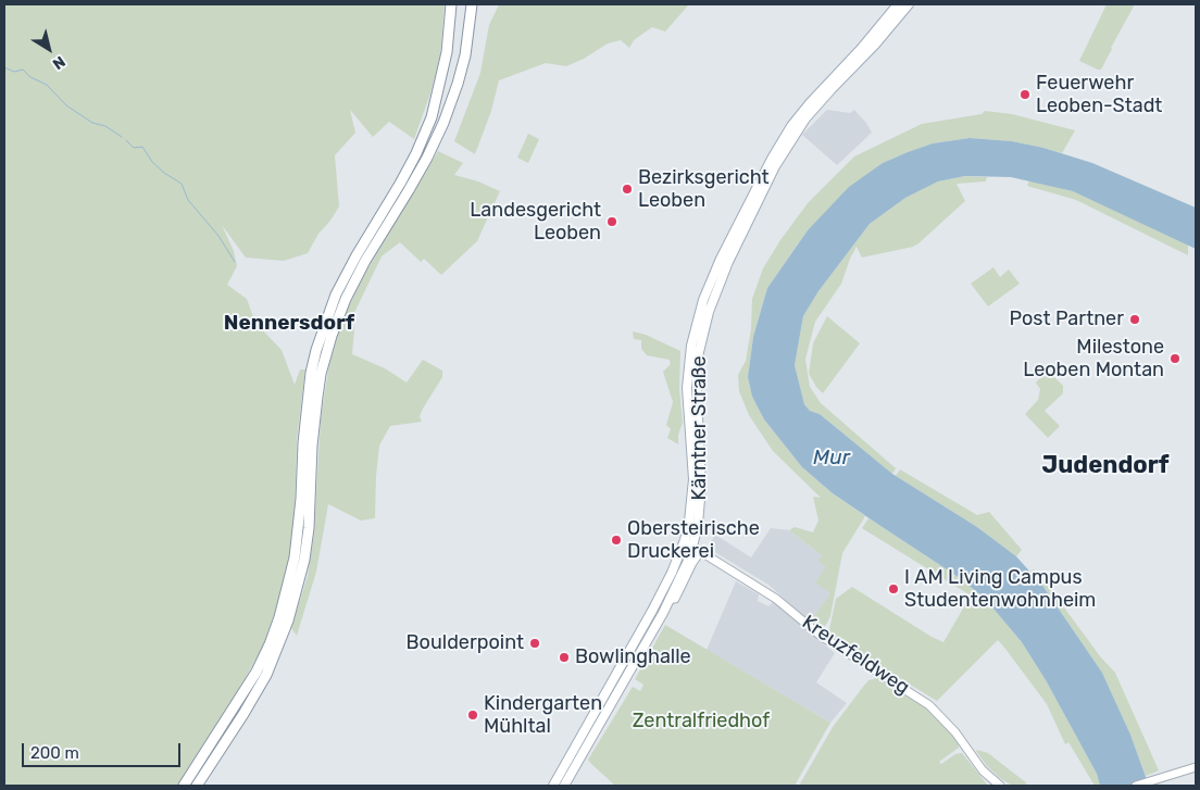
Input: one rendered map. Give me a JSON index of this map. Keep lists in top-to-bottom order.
{
  "streets": {
    "main road": ["Kärntner Straße", "Kreuzfeldweg"]
  },
  "crossings": [
    ["Kärntner Straße", "Kreuzfeldweg"]
  ],
  "districts": ["Nennersdorf", "Judendorf"],
  "water": ["Mur"],
  "parks": ["Zentralfriedhof"],
  "places": [
    "Feuerwehr Leoben-Stadt",
    "Bezirksgericht Leoben",
    "Landesgericht Leoben",
    "Post Partner",
    "Milestone Leoben Montan",
    "Obersteirische Druckerei",
    "I AM Living Campus Studentenwohnheim",
    "Boulderpoint",
    "Bowlinghalle",
    "Kindergarten Mühltal"
  ],
  "scale_bar": "200 m",
  "north": "bottom right"
}
